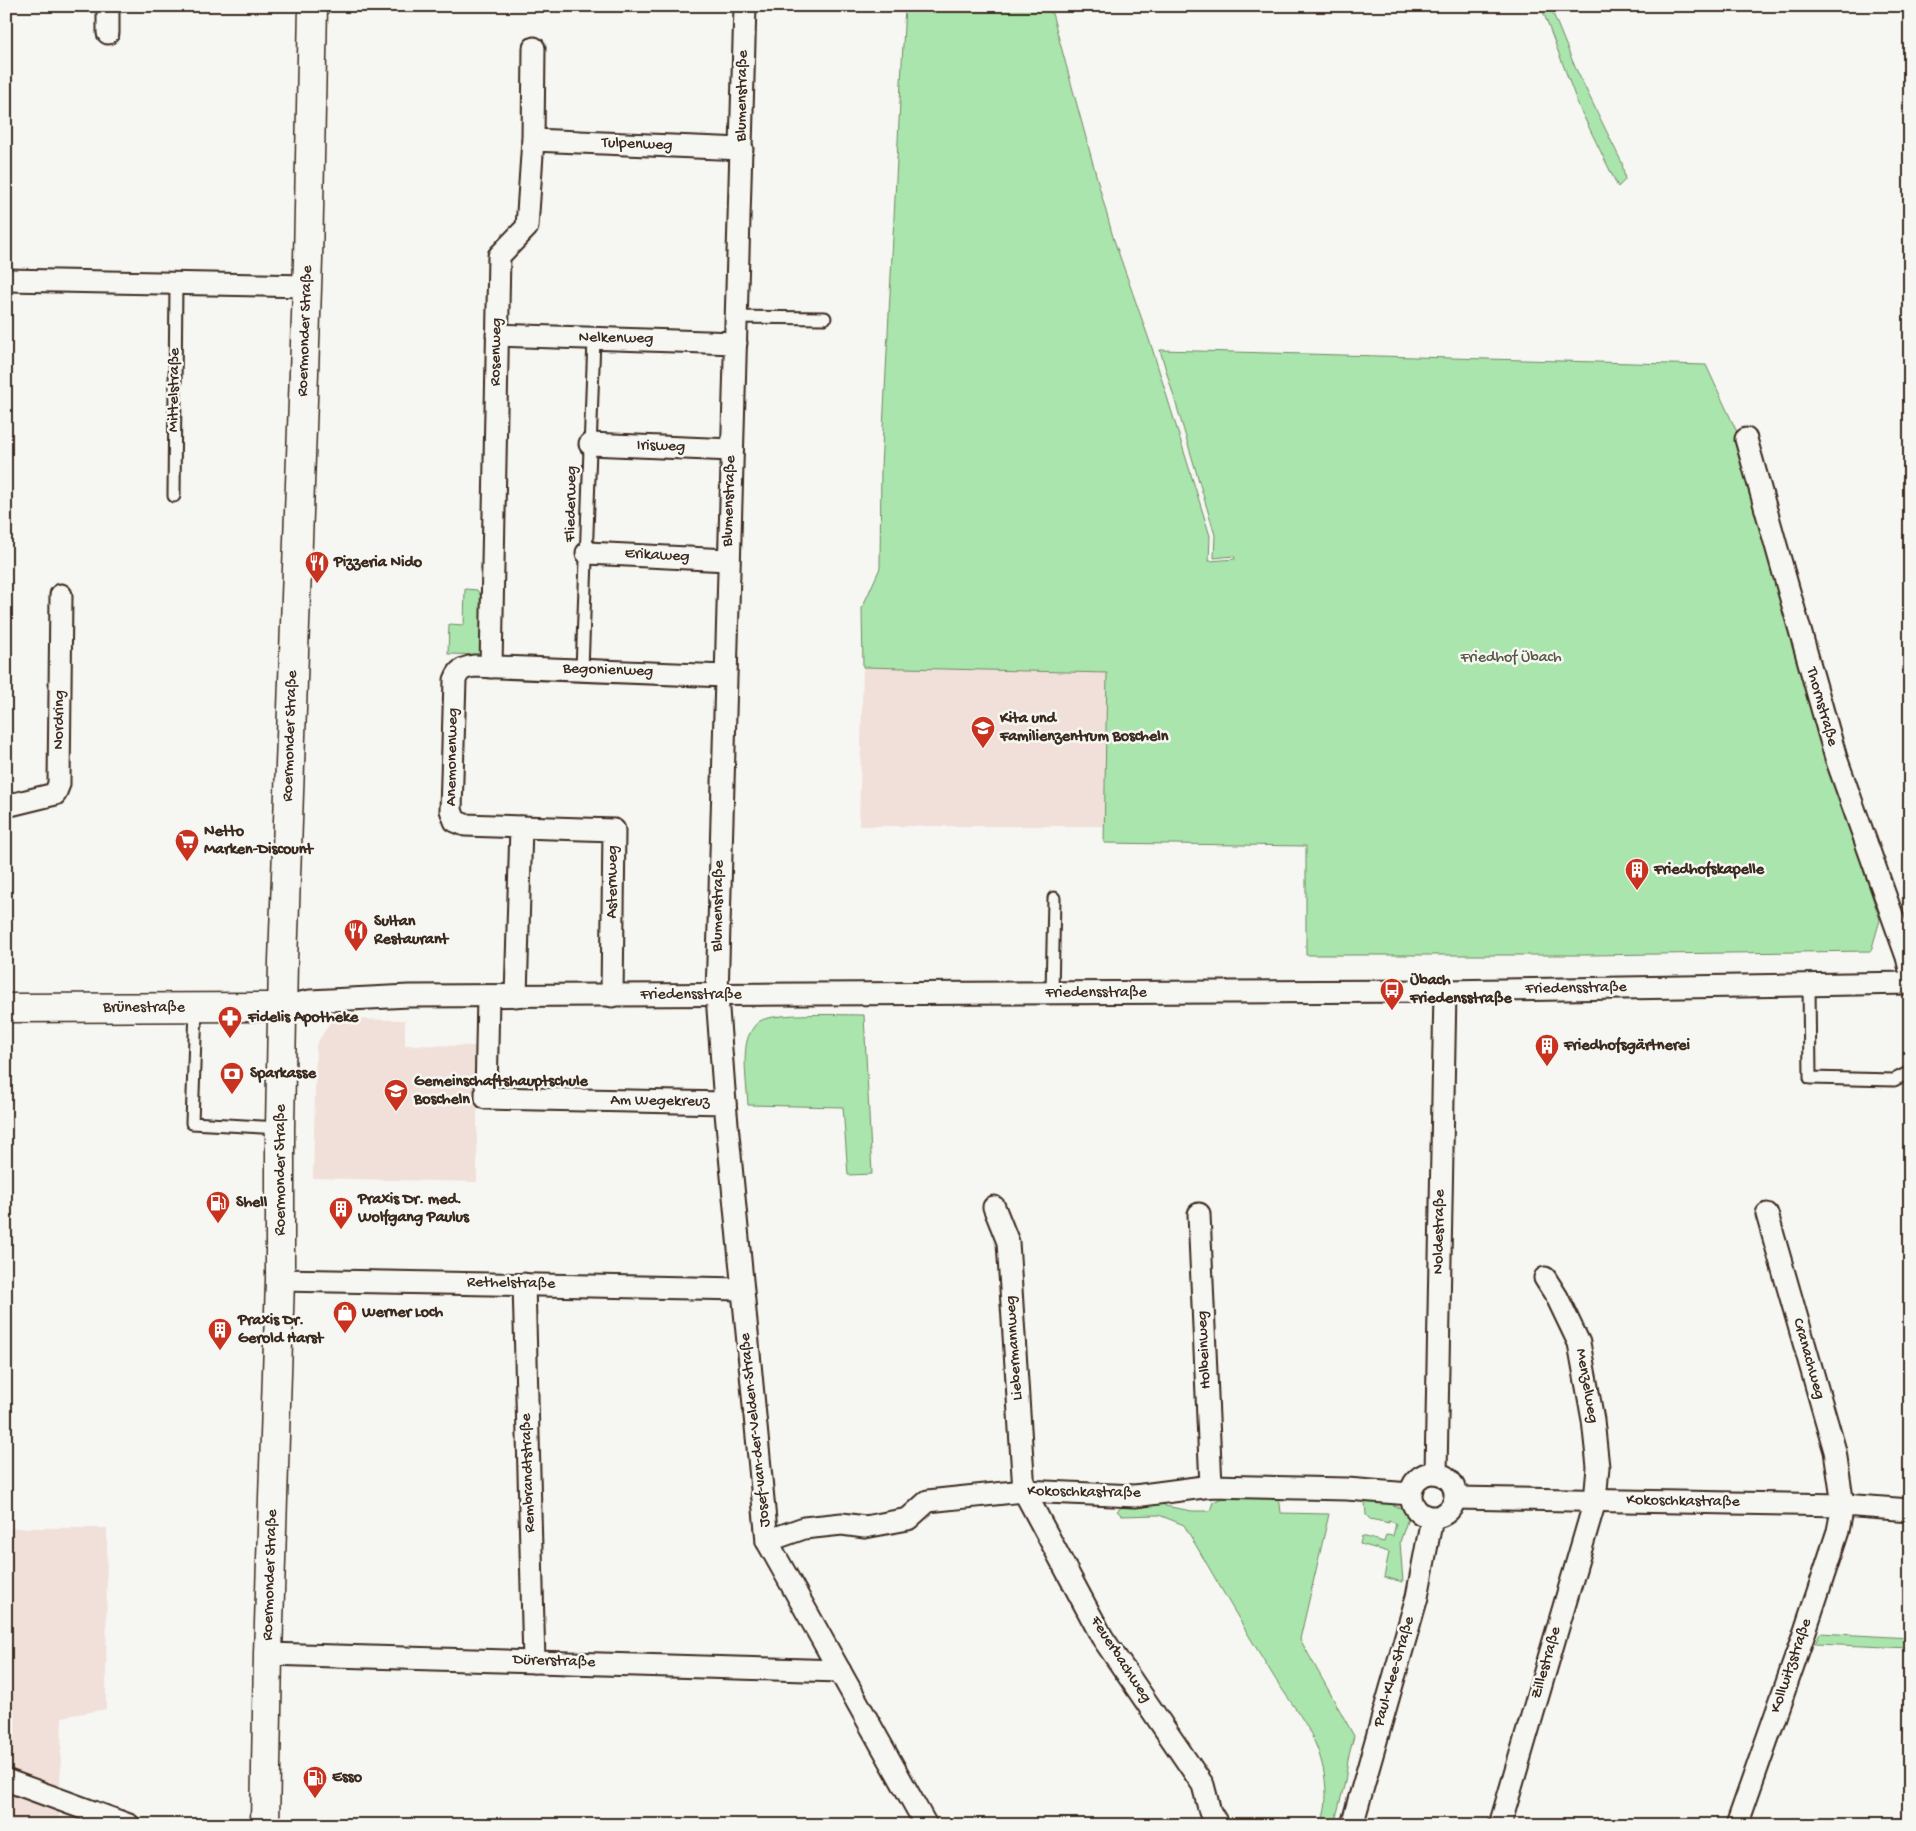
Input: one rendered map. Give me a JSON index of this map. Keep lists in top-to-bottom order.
{
  "streets": {
    "main road": ["Roermonder Straße", "Brünestraße"],
    "street": [
      "Blumenstraße",
      "Tulpenweg",
      "Nelkenweg",
      "Rosenweg",
      "Irisweg",
      "Erikaweg",
      "Begonienweg",
      "Thornstraße",
      "Nordring",
      "Anemonenweg",
      "Asternweg",
      "Friedensstraße",
      "Am Wegekreuz",
      "Noldestraße",
      "Rethelstraße",
      "Liebermannweg",
      "Holbeinweg",
      "Cranachweg",
      "Menzelweg",
      "Josef-van-der-Velden-Straße",
      "Rembrandtstraße",
      "Kokoschkastraße",
      "Feuerbachweg",
      "Dürerstraße",
      "Zillestraße",
      "Kollwitzstraße",
      "Paul-Klee-Straße"
    ],
    "lane": ["Mittelstraße", "Fliederweg"]
  },
  "crossings": [
    ["Blumenstraße", "Tulpenweg"],
    ["Blumenstraße", "Nelkenweg"],
    ["Blumenstraße", "Irisweg"],
    ["Blumenstraße", "Erikaweg"],
    ["Blumenstraße", "Begonienweg"],
    ["Blumenstraße", "Friedensstraße"],
    ["Blumenstraße", "Josef-van-der-Velden-Straße"],
    ["Tulpenweg", "Rosenweg"],
    ["Roermonder Straße", "Friedensstraße"],
    ["Roermonder Straße", "Brünestraße"],
    ["Roermonder Straße", "Rethelstraße"],
    ["Roermonder Straße", "Dürerstraße"],
    ["Nelkenweg", "Rosenweg"],
    ["Nelkenweg", "Fliederweg"],
    ["Rosenweg", "Begonienweg"],
    ["Rosenweg", "Anemonenweg"],
    ["Irisweg", "Fliederweg"],
    ["Fliederweg", "Erikaweg"],
    ["Fliederweg", "Begonienweg"],
    ["Begonienweg", "Anemonenweg"],
    ["Anemonenweg", "Asternweg"],
    ["Asternweg", "Friedensstraße"],
    ["Friedensstraße", "Brünestraße"],
    ["Friedensstraße", "Am Wegekreuz"],
    ["Friedensstraße", "Noldestraße"],
    ["Friedensstraße", "Josef-van-der-Velden-Straße"],
    ["Am Wegekreuz", "Josef-van-der-Velden-Straße"],
    ["Noldestraße", "Kokoschkastraße"],
    ["Noldestraße", "Paul-Klee-Straße"],
    ["Rethelstraße", "Josef-van-der-Velden-Straße"],
    ["Rethelstraße", "Rembrandtstraße"],
    ["Liebermannweg", "Kokoschkastraße"],
    ["Liebermannweg", "Feuerbachweg"],
    ["Holbeinweg", "Kokoschkastraße"],
    ["Cranachweg", "Kokoschkastraße"],
    ["Cranachweg", "Kollwitzstraße"],
    ["Menzelweg", "Kokoschkastraße"],
    ["Menzelweg", "Zillestraße"],
    ["Josef-van-der-Velden-Straße", "Kokoschkastraße"],
    ["Josef-van-der-Velden-Straße", "Dürerstraße"],
    ["Rembrandtstraße", "Dürerstraße"],
    ["Kokoschkastraße", "Feuerbachweg"],
    ["Kokoschkastraße", "Zillestraße"],
    ["Kokoschkastraße", "Kollwitzstraße"],
    ["Kokoschkastraße", "Paul-Klee-Straße"]
  ],
  "parks": ["Friedhof Übach"],
  "places": {
    "restaurant": ["Pizzeria Nido", "Sultan Restaurant"],
    "school or university": ["Kita und Familienzentrum Boscheln", "Gemeinschaftshauptschule Boscheln"],
    "supermarket": ["Netto Marken-Discount"],
    "building": [
      "Friedhofskapelle",
      "Friedhofsgärtnerei",
      "Praxis Dr. med. Wolfgang Paulus",
      "Praxis Dr. Gerold Harst"
    ],
    "bus stop": ["Übach Friedensstraße"],
    "pharmacy": ["Fidelis Apotheke"],
    "bank": ["Sparkasse"],
    "fuel station": ["Shell", "Esso"],
    "shop": ["Werner Loch"]
  }
}
